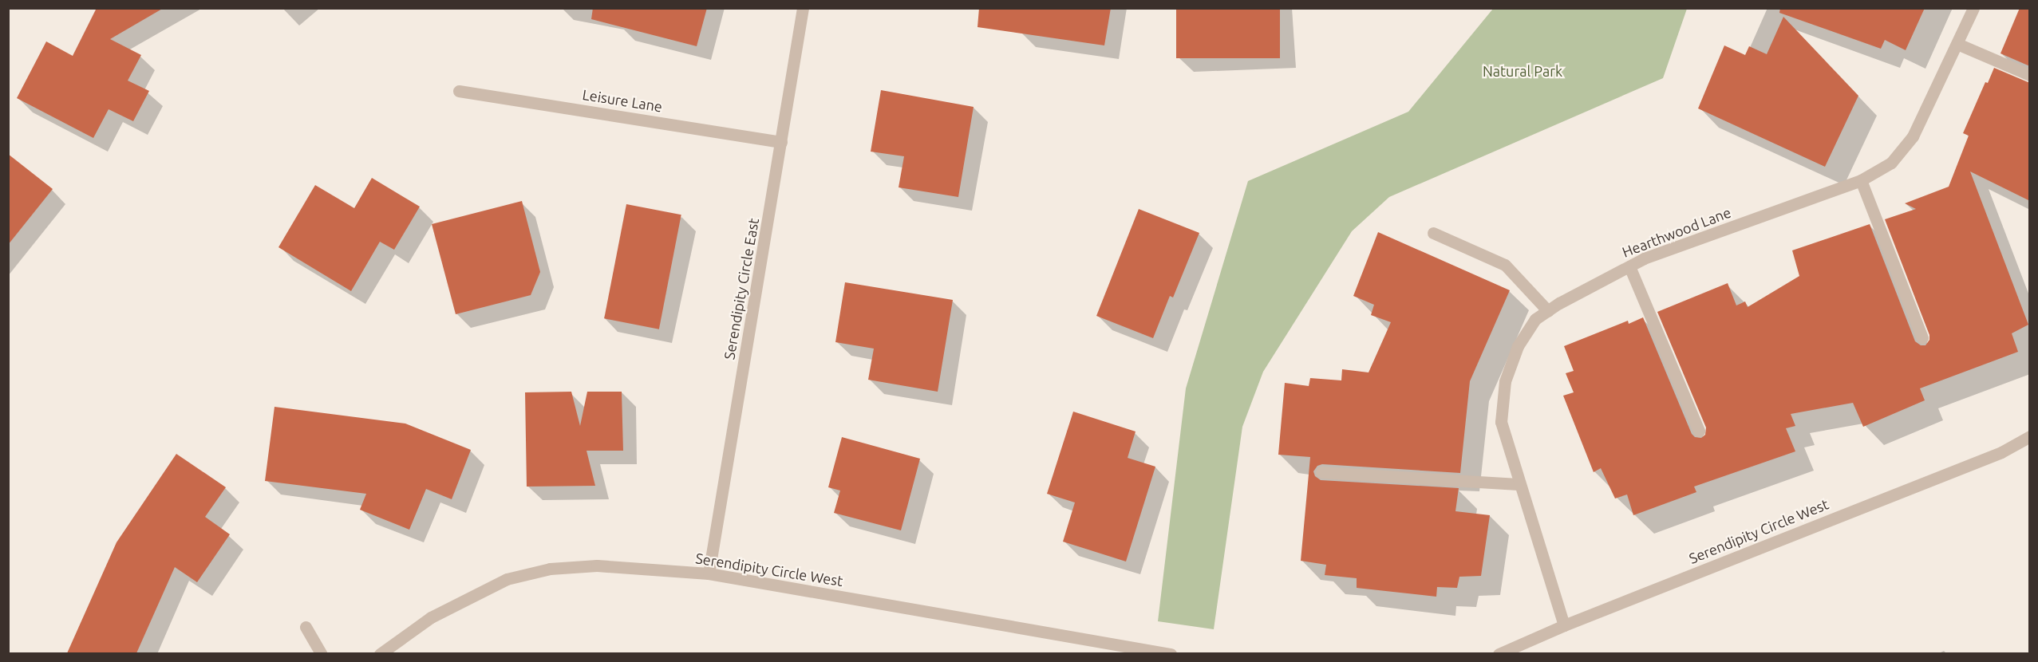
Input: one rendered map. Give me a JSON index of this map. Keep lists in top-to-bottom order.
{
  "streets": {
    "street": [
      "Leisure Lane",
      "Hearthwood Lane",
      "Serendipity Circle East",
      "Serendipity Circle West"
    ]
  },
  "crossings": [
    ["Leisure Lane", "Serendipity Circle East"],
    ["Hearthwood Lane", "Serendipity Circle West"],
    ["Serendipity Circle East", "Serendipity Circle West"]
  ],
  "parks": ["Natural Park"]
}
